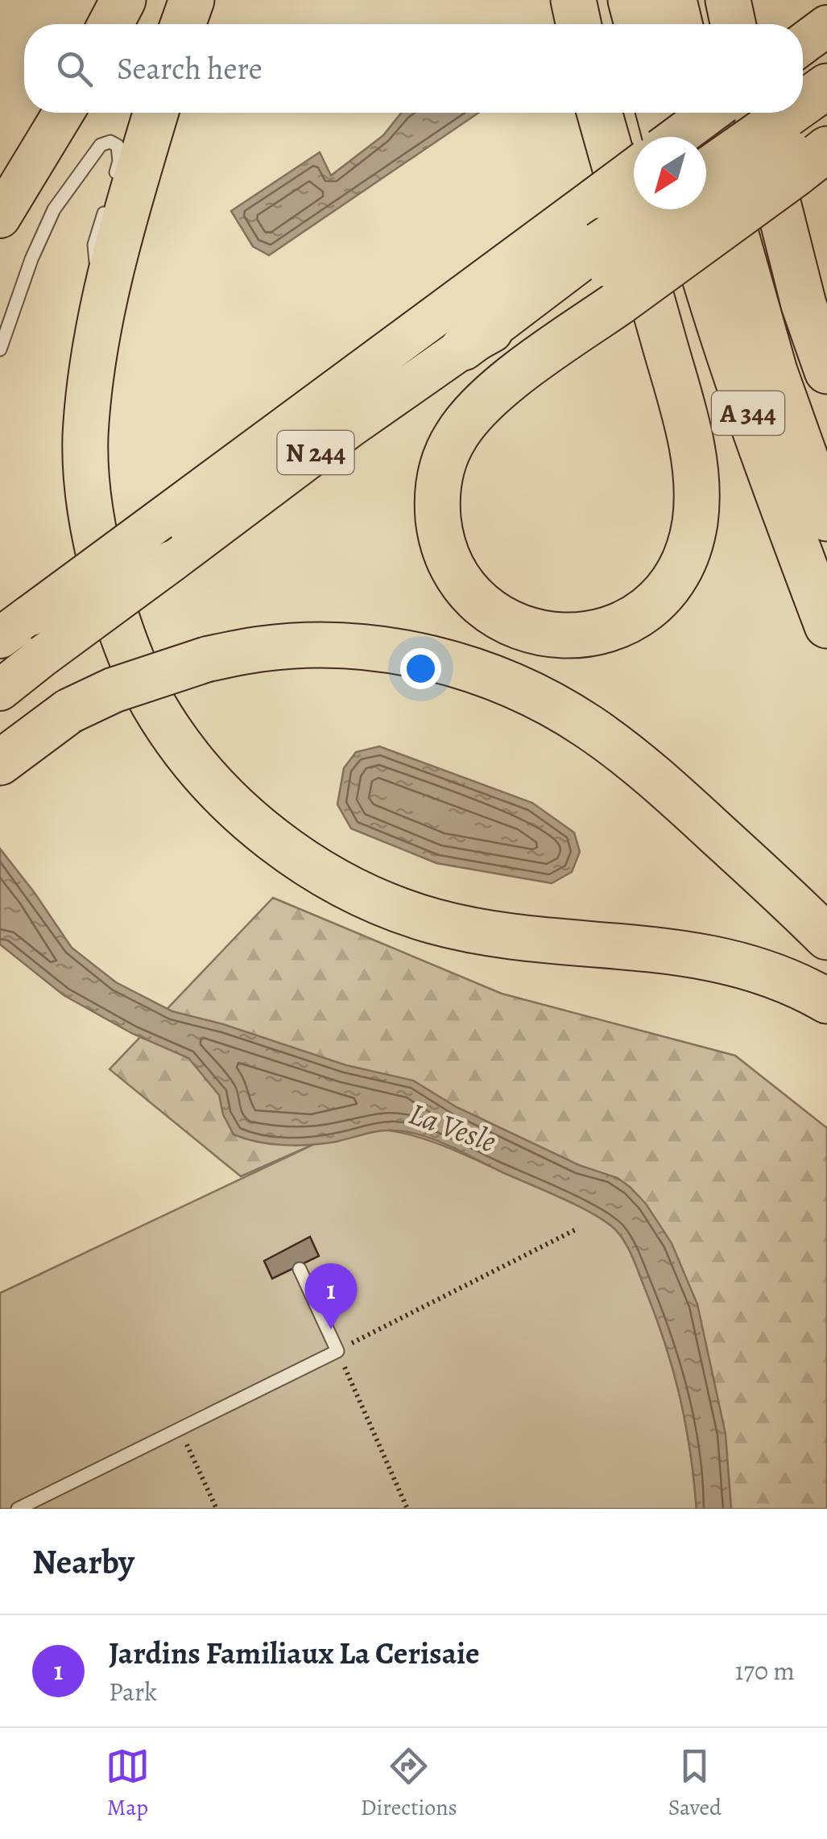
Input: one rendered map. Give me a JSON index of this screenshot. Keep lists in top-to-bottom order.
{
  "streets": {
    "highway": ["A 344", "N 244"]
  },
  "water": ["La Vesle"],
  "north": "bottom left",
  "page": {
    "search": "Search here",
    "pins": "1",
    "heading": "Nearby",
    "list": [
      {
        "mark": "1",
        "name": "Jardins Familiaux La Cerisaie",
        "note": "Park",
        "value": "170 m"
      }
    ],
    "nav": ["Map", "Directions", "Saved"]
  }
}
